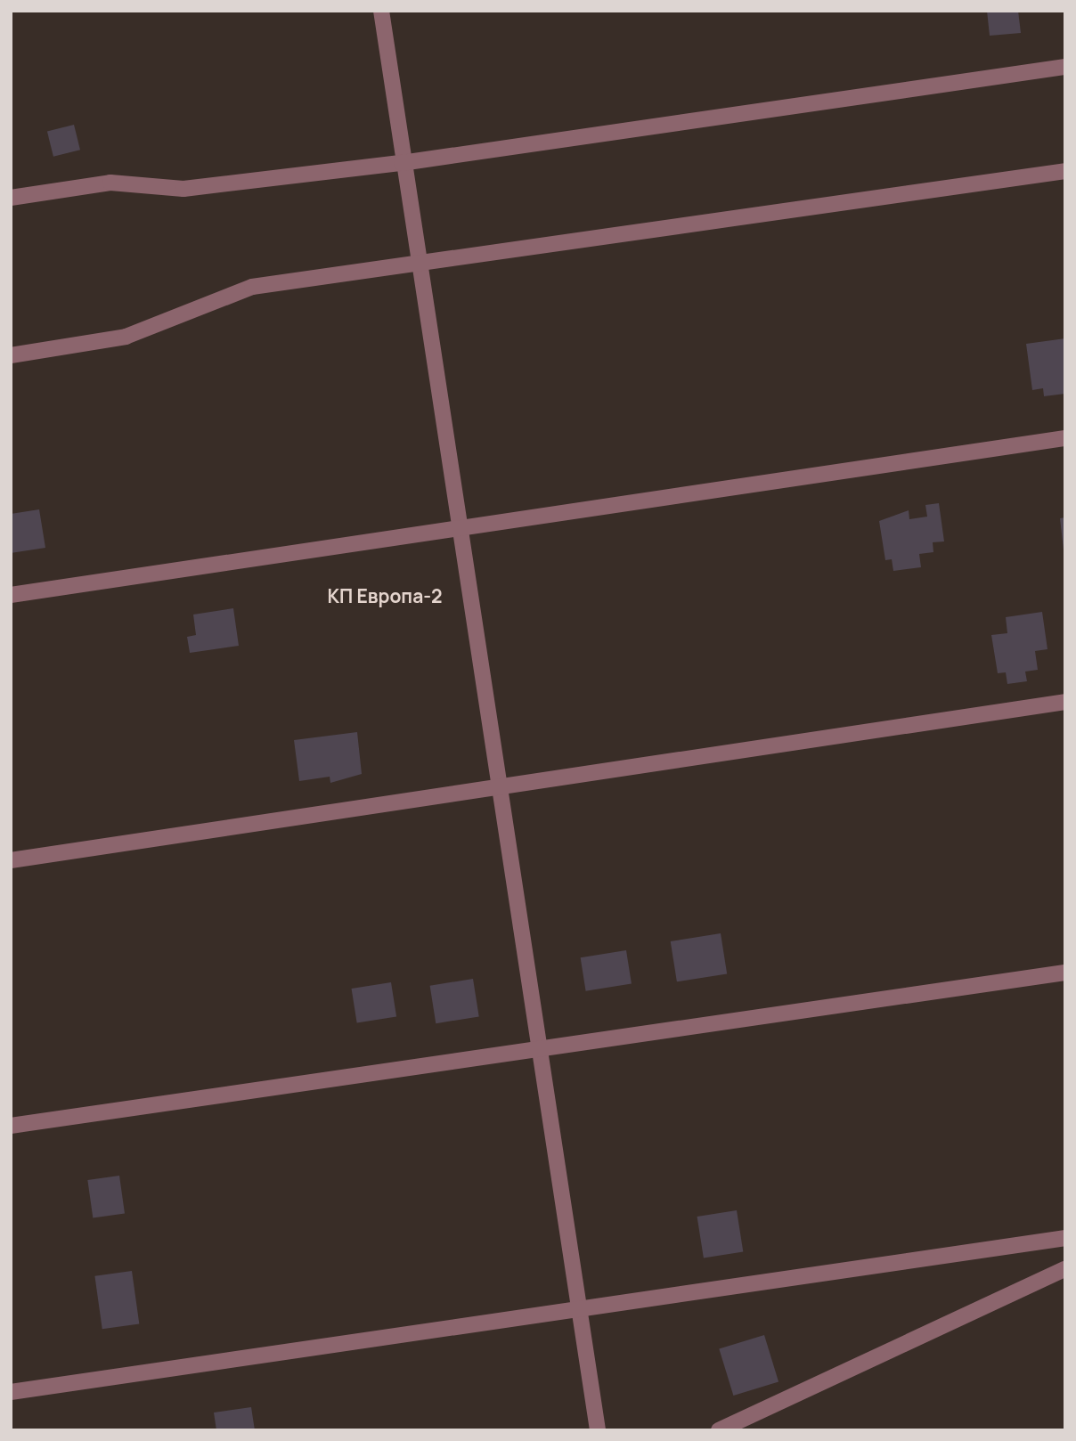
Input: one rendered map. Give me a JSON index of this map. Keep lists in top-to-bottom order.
{
  "districts": ["КП Европа-2"]
}
